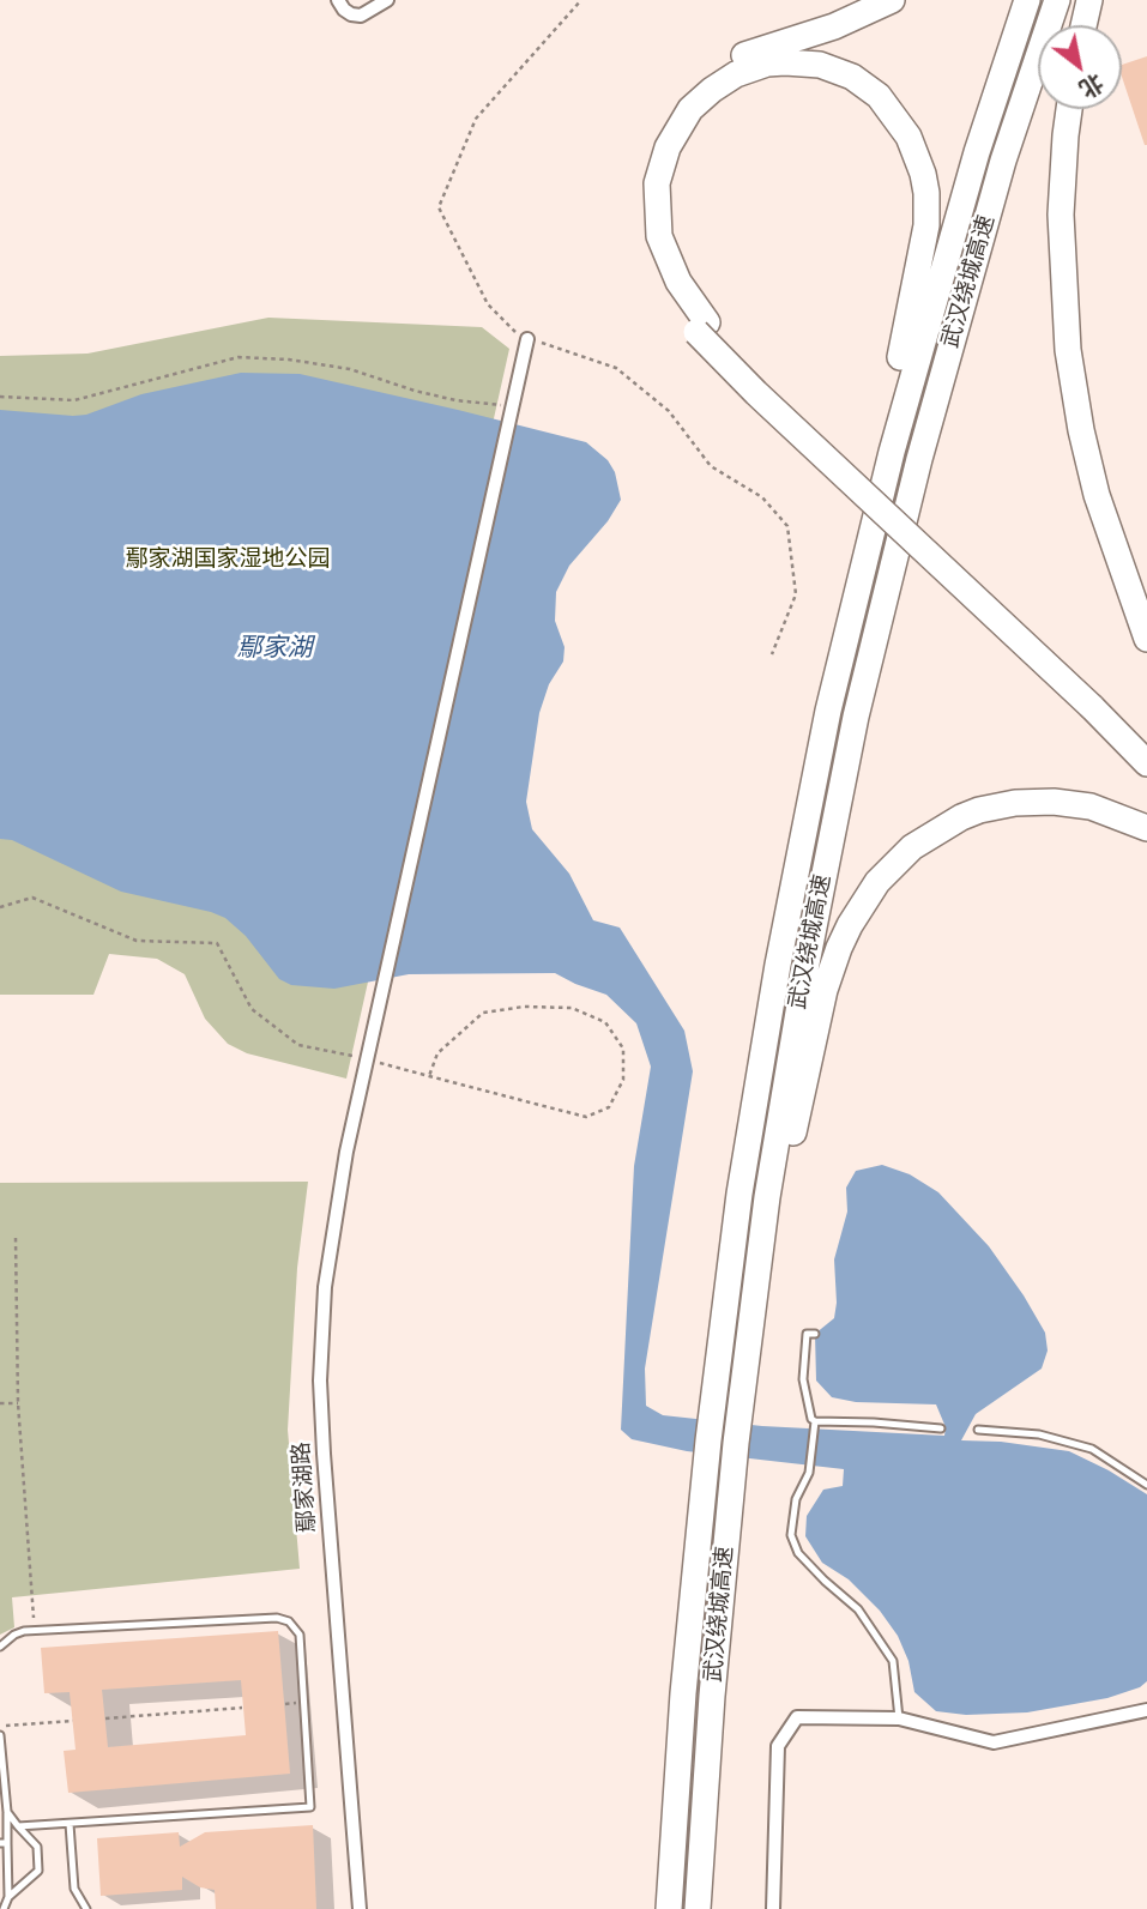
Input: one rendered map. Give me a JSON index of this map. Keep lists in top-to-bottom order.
{
  "streets": {
    "highway": ["武汉绕城高速"],
    "street": ["鄢家湖路"]
  },
  "water": ["鄢家湖"],
  "parks": ["鄢家湖国家湿地公园"],
  "north": "bottom right"
}
